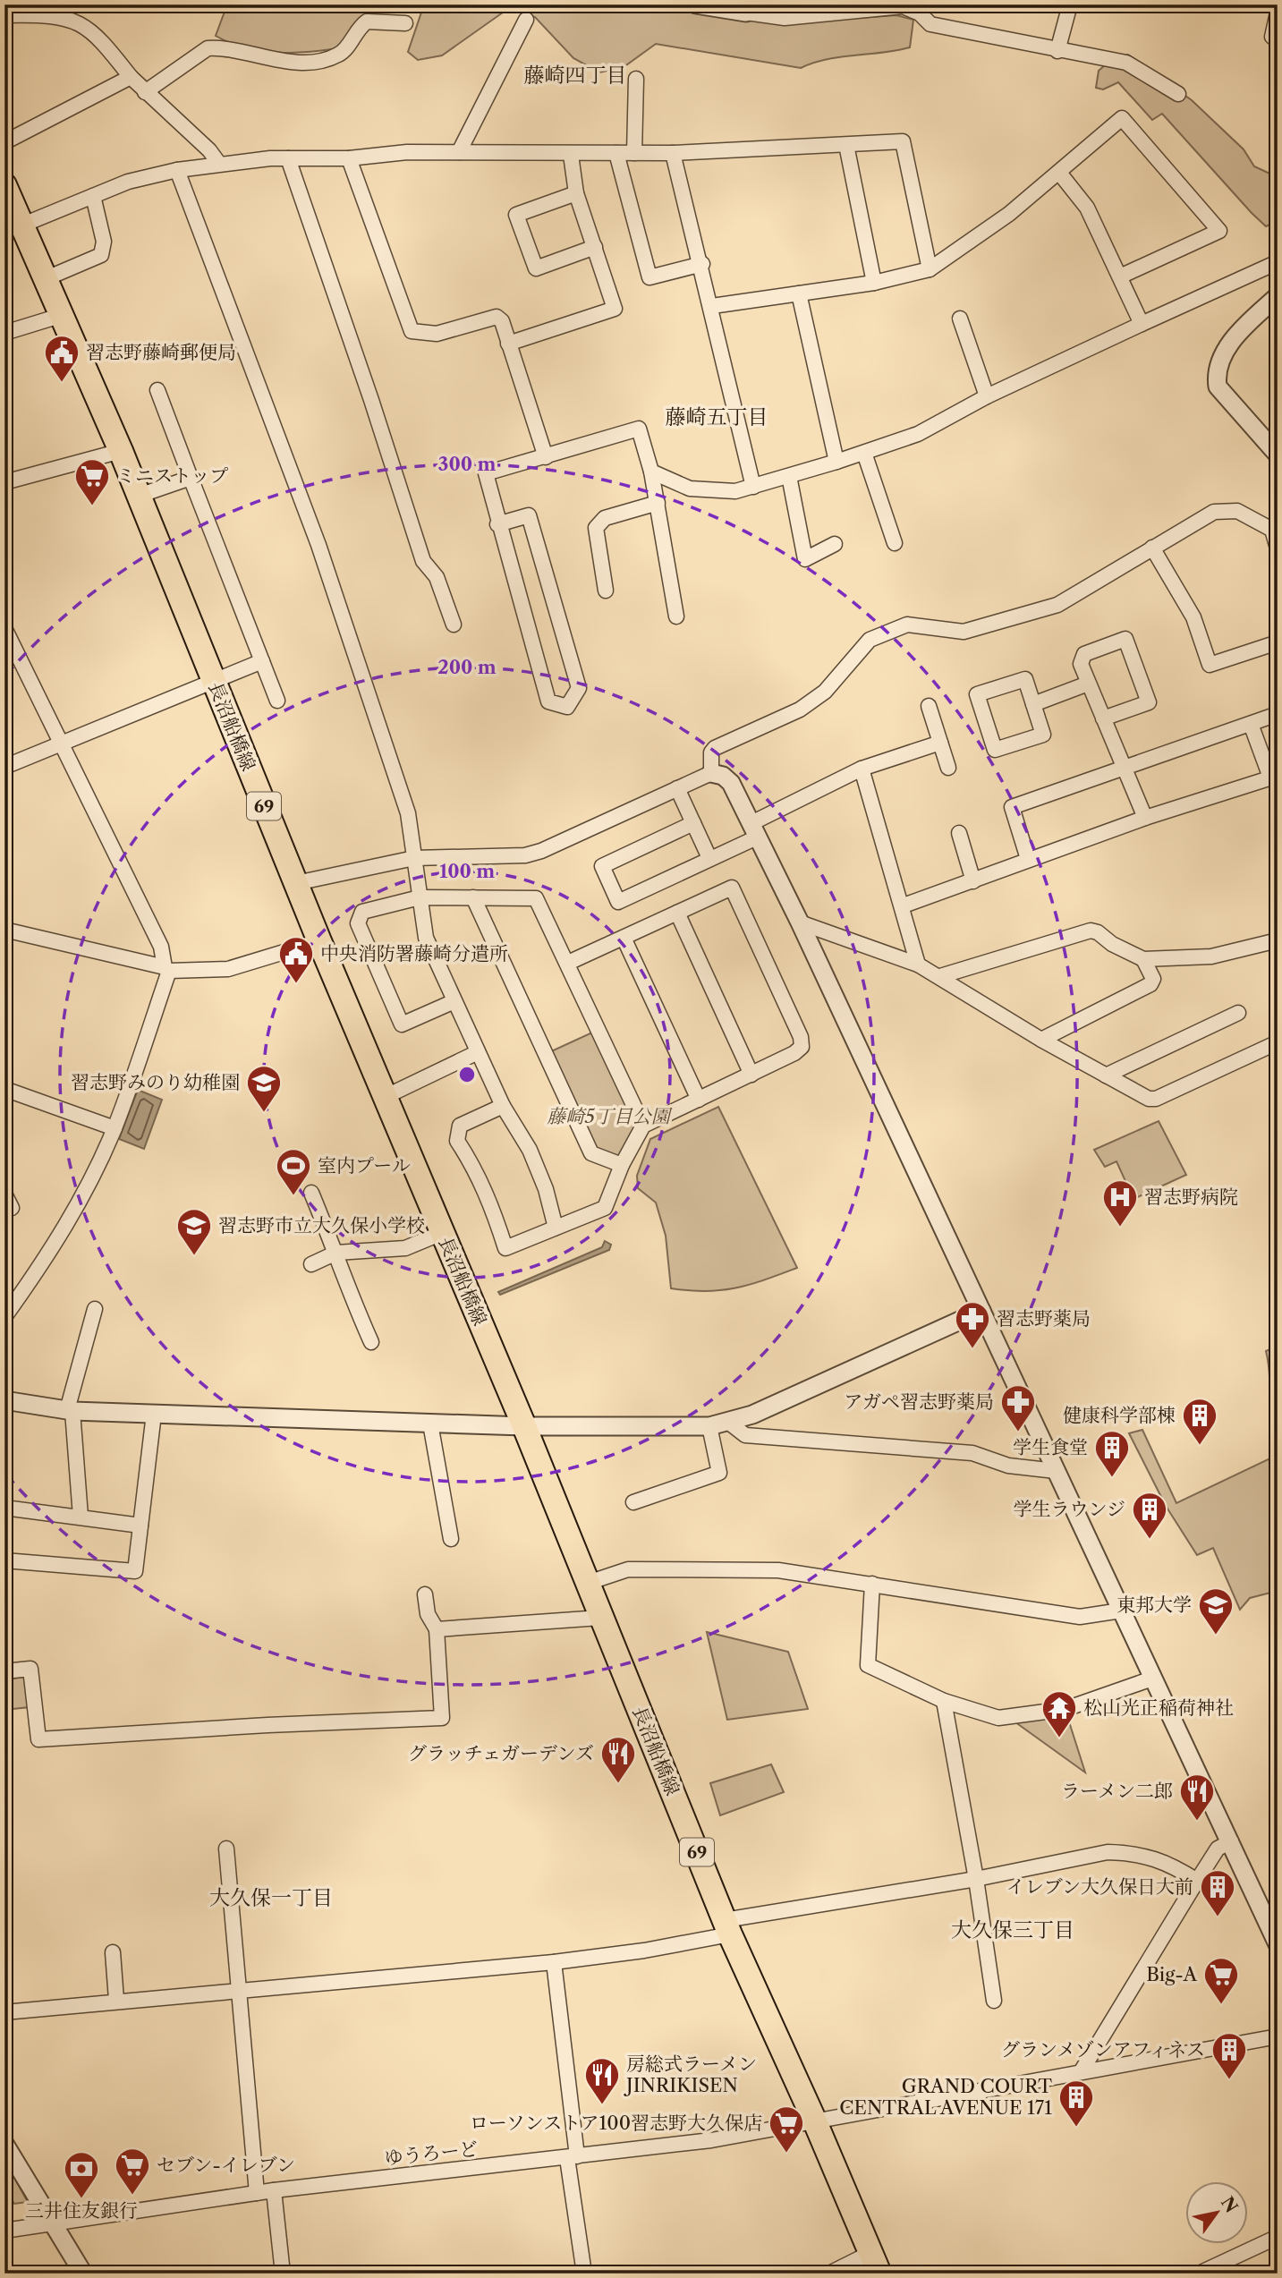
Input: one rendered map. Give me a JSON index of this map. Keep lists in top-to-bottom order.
{
  "streets": {
    "main road": ["長沼船橋線", "69"],
    "street": ["ゆうろーど"]
  },
  "crossings": [
    ["長沼船橋線", "ゆうろーど"]
  ],
  "districts": [
    "藤崎四丁目",
    "藤崎五丁目",
    "大久保一丁目",
    "大久保三丁目"
  ],
  "parks": ["藤崎5丁目公園"],
  "places": {
    "public building": ["習志野藤崎郵便局", "中央消防署藤崎分遣所"],
    "supermarket": [
      "ミニストップ",
      "Big-A",
      "ローソンストア100習志野大久保店",
      "セブン-イレブン"
    ],
    "school or university": ["習志野みのり幼稚園", "習志野市立大久保小学校", "東邦大学"],
    "sports": ["室内プール"],
    "hospital": ["習志野病院"],
    "pharmacy": ["習志野薬局", "アガペ習志野薬局"],
    "building": [
      "健康科学部棟",
      "学生食堂",
      "学生ラウンジ",
      "イレブン大久保日大前",
      "グランメゾンアフィネス",
      "GRAND COURT CENTRAL AVENUE 171"
    ],
    "temple": ["松山光正稲荷神社"],
    "restaurant": ["グラッチェガーデンズ", "ラーメン二郎", "房総式ラーメン JINRIKISEN"],
    "bank": ["三井住友銀行"]
  },
  "north": "top right",
  "rings": ["300 m", "200 m", "100 m"]
}
